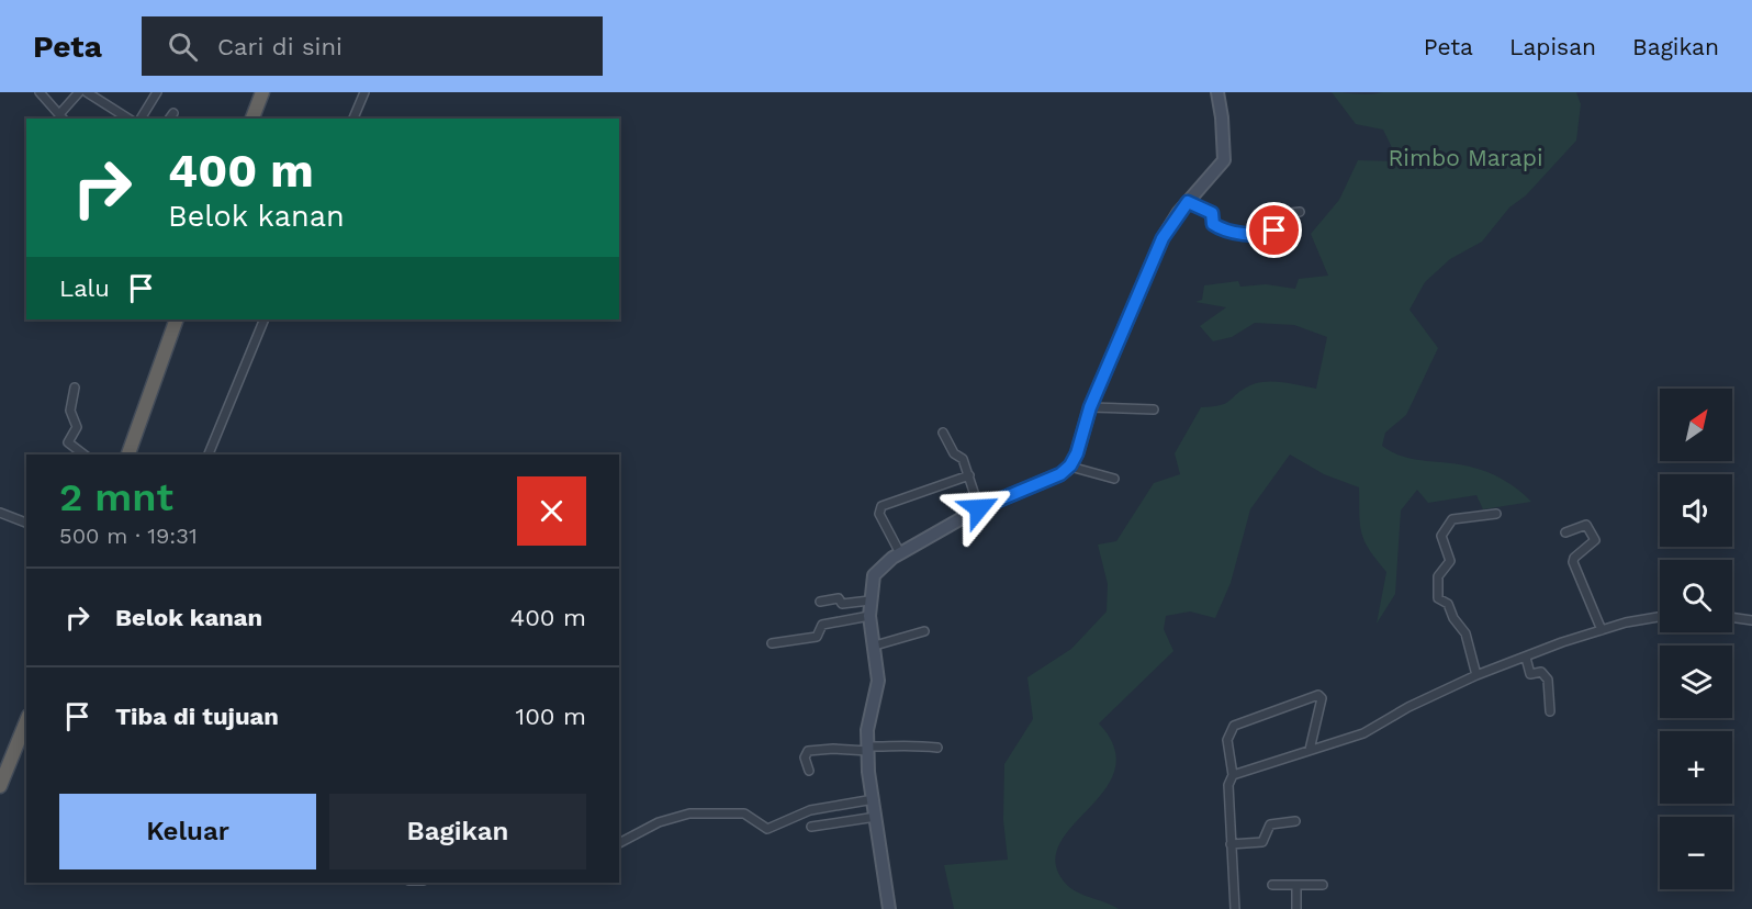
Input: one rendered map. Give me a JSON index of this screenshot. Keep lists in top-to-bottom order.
{
  "parks": ["Rimbo Marapi"],
  "north": "top right",
  "page": {
    "header": "Peta",
    "search": "Cari di sini",
    "nav": ["Peta", "Lapisan", "Bagikan"],
    "turn": ["400 m", "Belok kanan"],
    "then": "Lalu",
    "map_buttons": ["+", "−"],
    "heading": ["2 mnt", "500 m · 19:31"],
    "list": [
      {
        "name": "Belok kanan",
        "value": "400 m"
      },
      {
        "name": "Tiba di tujuan",
        "value": "100 m"
      }
    ],
    "buttons": ["Keluar", "Bagikan"]
  }
}
